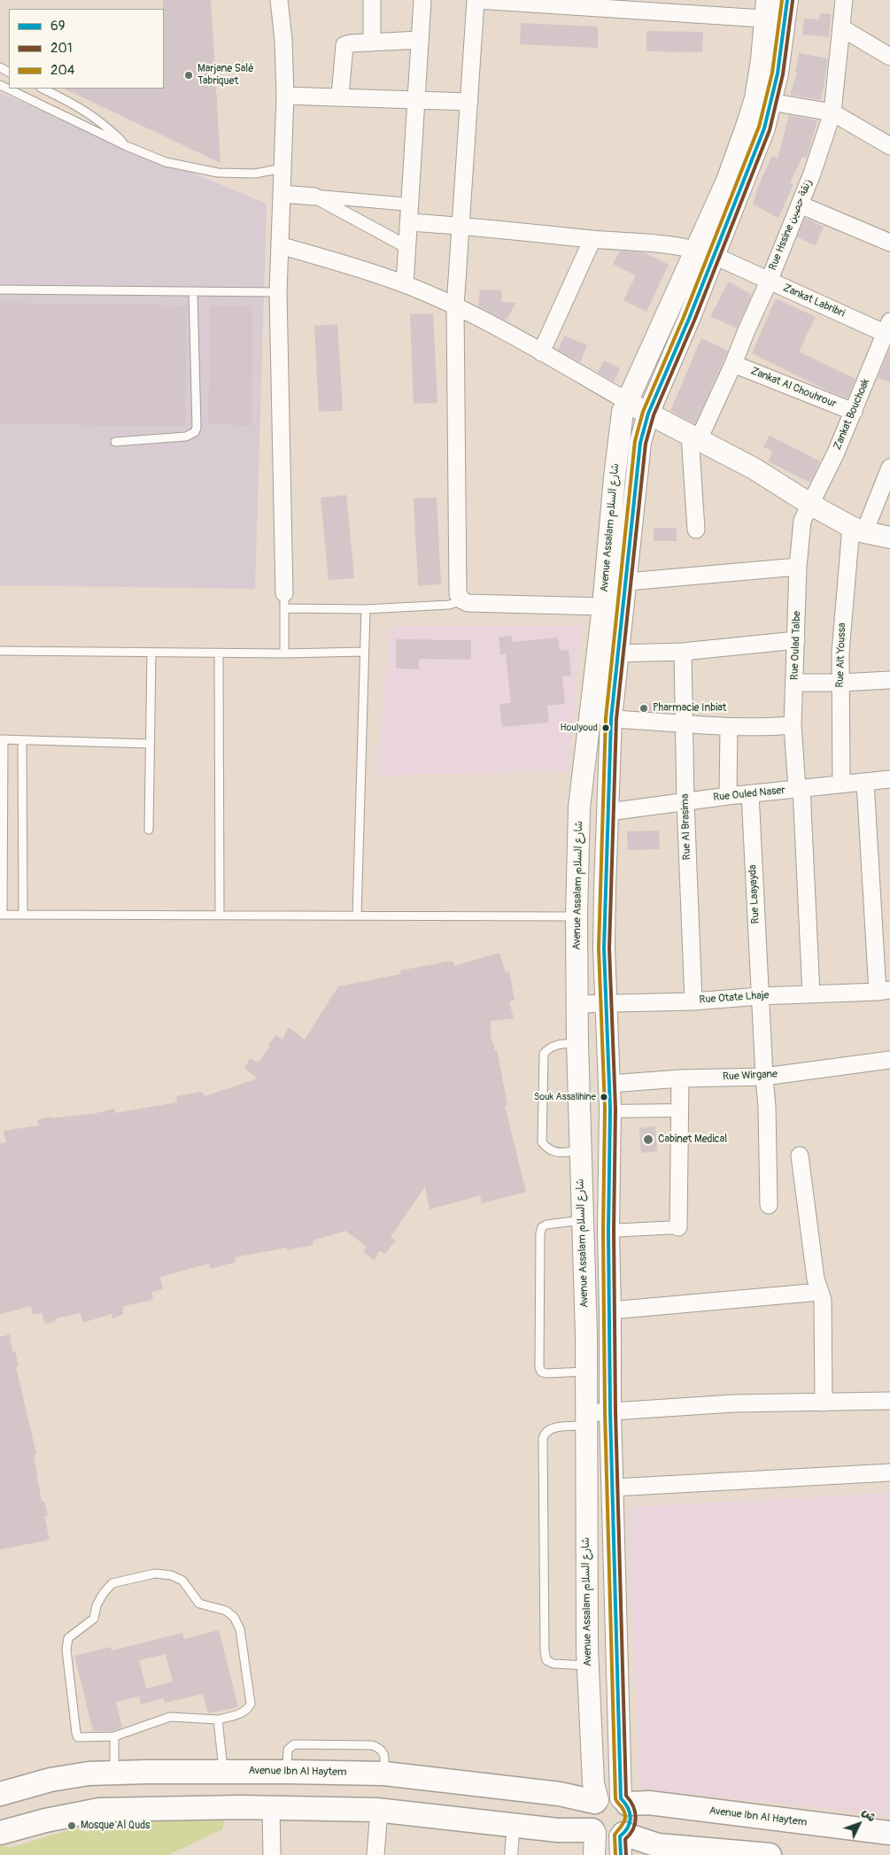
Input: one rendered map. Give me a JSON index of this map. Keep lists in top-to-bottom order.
{
  "streets": {
    "main road": ["Avenue Ibn Al Haytem"],
    "street": [
      "Rue Hssine زنقة حصين",
      "Zankat Labribri",
      "Zankat Al Chouhrour",
      "Zankat Bouchoak",
      "Avenue Assalam شارع السلام",
      "Rue Oulad Talbe",
      "Rue Ait Youssa",
      "Rue Ouled Naser",
      "Rue Al Brasima",
      "Rue Laayayda",
      "Rue Otate Lhaje",
      "Rue Wirgane"
    ]
  },
  "crossings": [
    ["Rue Hssine زنقة حصين", "Zankat Labribri"],
    ["Rue Hssine زنقة حصين", "Zankat Al Chouhrour"],
    ["Zankat Labribri", "Zankat Bouchoak"],
    ["Zankat Labribri", "Avenue Assalam شارع السلام"],
    ["Zankat Al Chouhrour", "Zankat Bouchoak"],
    ["Zankat Bouchoak", "Rue Oulad Talbe"],
    ["Avenue Assalam شارع السلام", "Rue Ouled Naser"],
    ["Avenue Assalam شارع السلام", "Rue Otate Lhaje"],
    ["Avenue Assalam شارع السلام", "Rue Wirgane"],
    ["Avenue Assalam شارع السلام", "Avenue Ibn Al Haytem"],
    ["Rue Oulad Talbe", "Rue Ouled Naser"],
    ["Rue Oulad Talbe", "Rue Otate Lhaje"],
    ["Rue Ait Youssa", "Rue Ouled Naser"],
    ["Rue Ouled Naser", "Rue Al Brasima"],
    ["Rue Ouled Naser", "Rue Laayayda"],
    ["Rue Al Brasima", "Rue Otate Lhaje"],
    ["Rue Laayayda", "Rue Otate Lhaje"],
    ["Rue Laayayda", "Rue Wirgane"]
  ],
  "places": [
    "Marjane Salé Tabriquet",
    "Pharmacie Inbiat",
    "Houlyoud",
    "Souk Assalihine",
    "Cabinet Medical",
    "Mosque Al Quds"
  ],
  "lines": ["transit line 69", "transit line 204", "transit line 201"],
  "legend": ["69", "201", "204"],
  "north": "top right"
}
